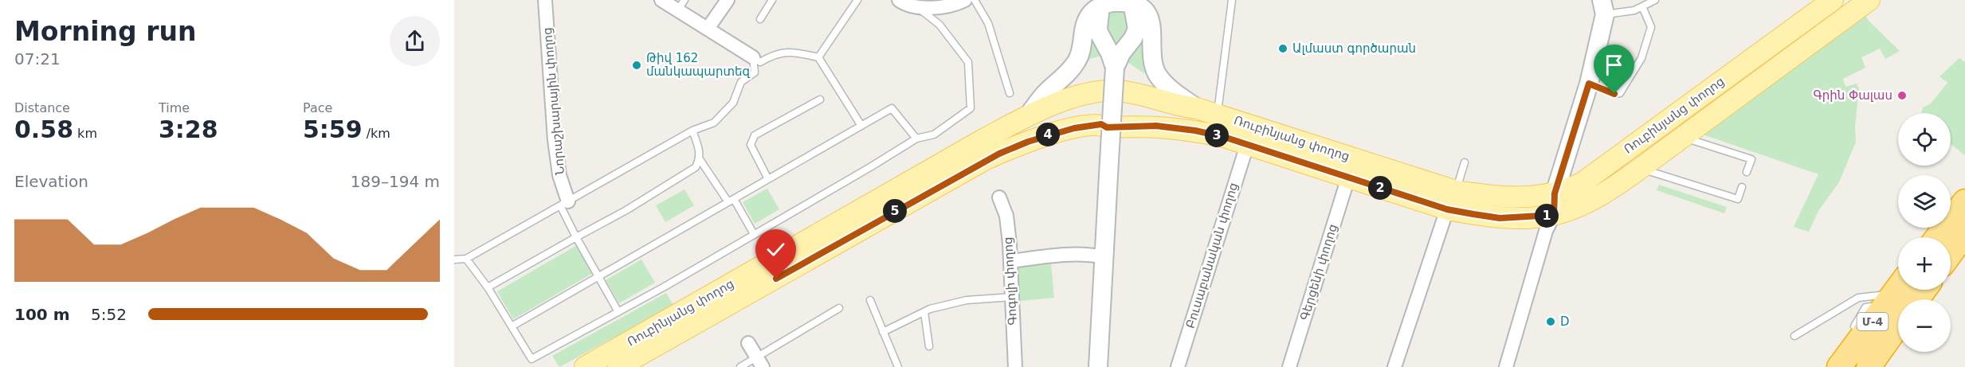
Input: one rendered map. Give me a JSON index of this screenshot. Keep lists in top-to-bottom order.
{
  "streets": {
    "highway": ["Մ-4"],
    "main road": ["Ռուբինյանց փողոց"],
    "street": [
      "Նորաշխարային փողոց",
      "Բուսաբանական փողոց",
      "Գերցենի փողոց",
      "Գոգոլի փողոց"
    ]
  },
  "crossings": [
    ["Ռուբինյանց փողոց", "Բուսաբանական փողոց"],
    ["Ռուբինյանց փողոց", "Գերցենի փողոց"]
  ],
  "places": [
    "Ալմաստ գործարան",
    "Թիվ 162 մանկապարտեզ",
    "Գրին Փալաս",
    "D"
  ],
  "page": {
    "heading": ["Morning run", "07:21"],
    "stats": [
      ["Distance", "0.58 km"],
      ["Time", "3:28"],
      ["Pace", "5:59 /km"]
    ],
    "map_buttons": ["+", "−"],
    "pins": [
      "4",
      "3",
      "2",
      "5",
      "1"
    ],
    "chart": ["Elevation", "189–194 m"],
    "list": [
      {
        "name": "100 m",
        "note": "5:52"
      }
    ]
  }
}
